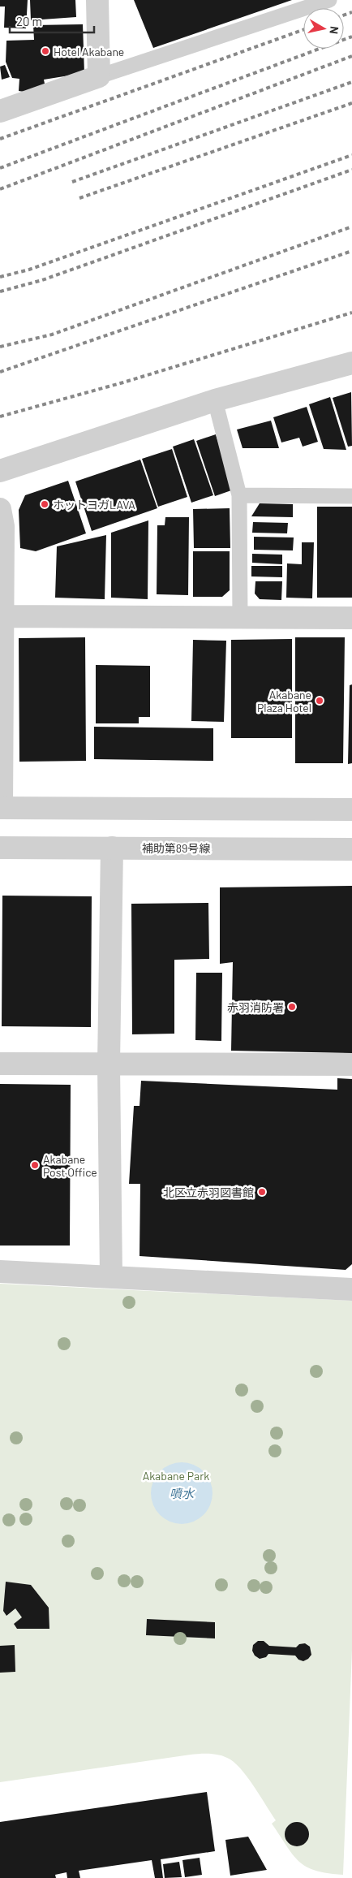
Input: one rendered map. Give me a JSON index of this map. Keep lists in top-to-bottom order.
{
  "streets": {
    "street": ["補助第89号線"]
  },
  "water": ["噴水"],
  "parks": ["Akabane Park"],
  "places": [
    "Hotel Akabane",
    "ホットヨガLAVA",
    "Akabane Plaza Hotel",
    "赤羽消防署",
    "Akabane Post Office",
    "北区立赤羽図書館"
  ],
  "scale_bar": "20 m",
  "north": "right"
}
